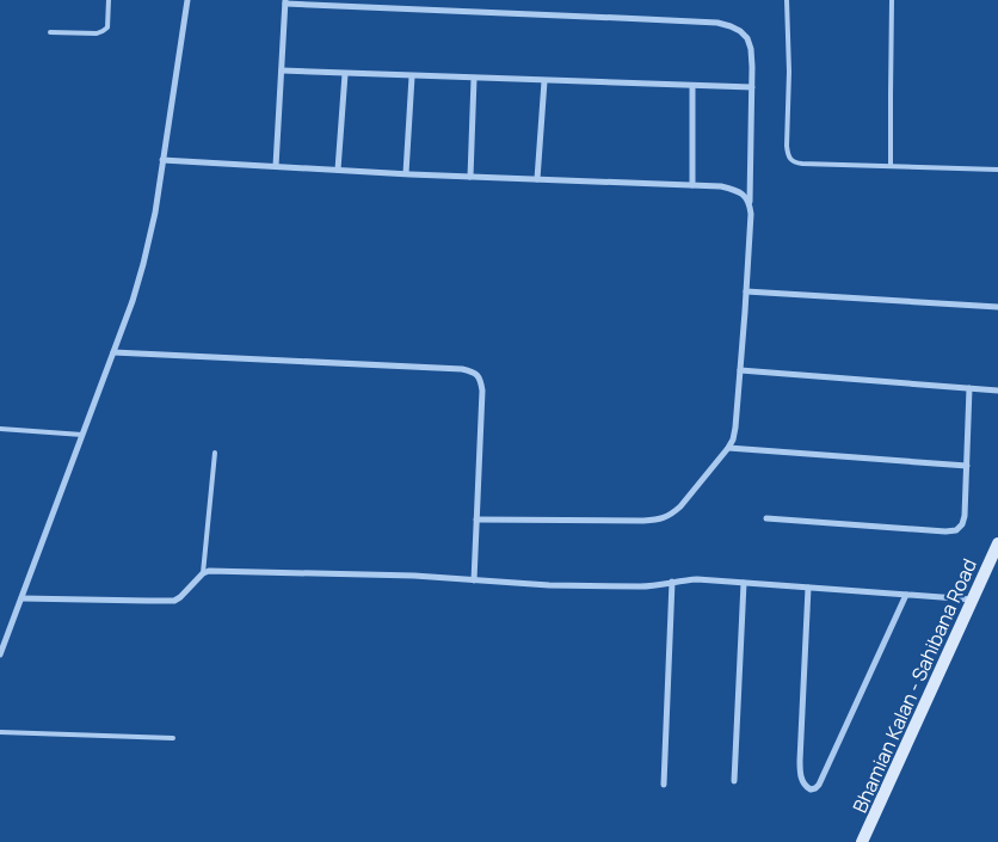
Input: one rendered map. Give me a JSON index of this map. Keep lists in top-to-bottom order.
{
  "streets": {
    "street": ["Bhamian Kalan - Sahibana Road"]
  }
}
